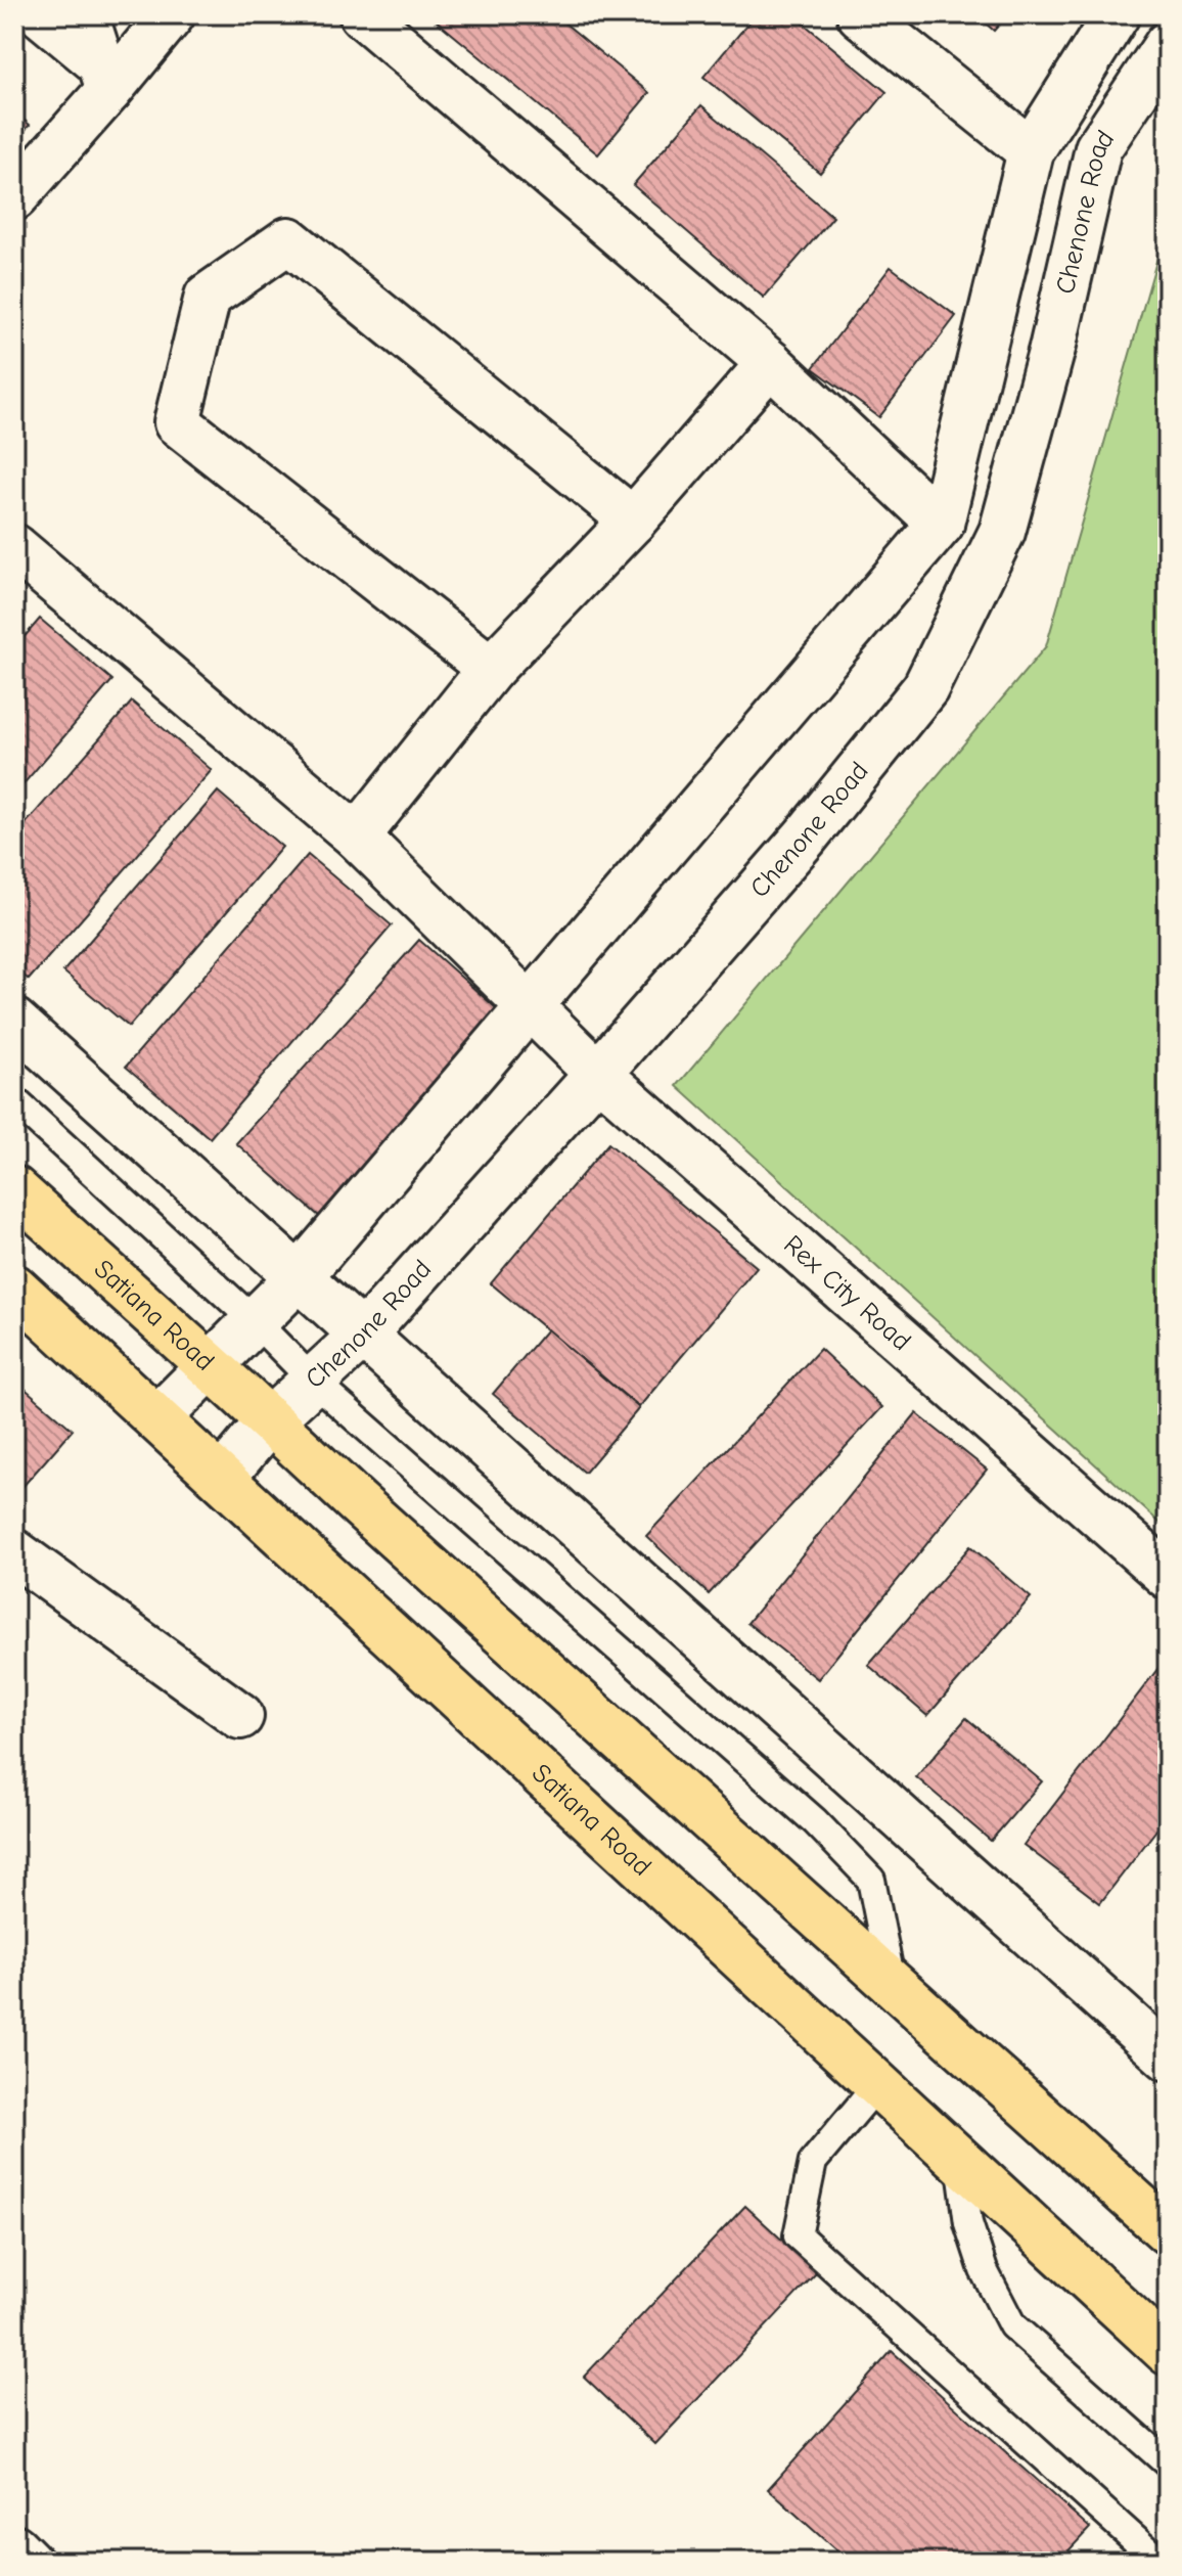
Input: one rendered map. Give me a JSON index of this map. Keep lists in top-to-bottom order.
{
  "streets": {
    "main road": ["Satiana Road"],
    "street": ["Chenone Road", "Rex City Road"]
  },
  "crossings": [
    ["Chenone Road", "Rex City Road"],
    ["Chenone Road", "Satiana Road"]
  ]
}
